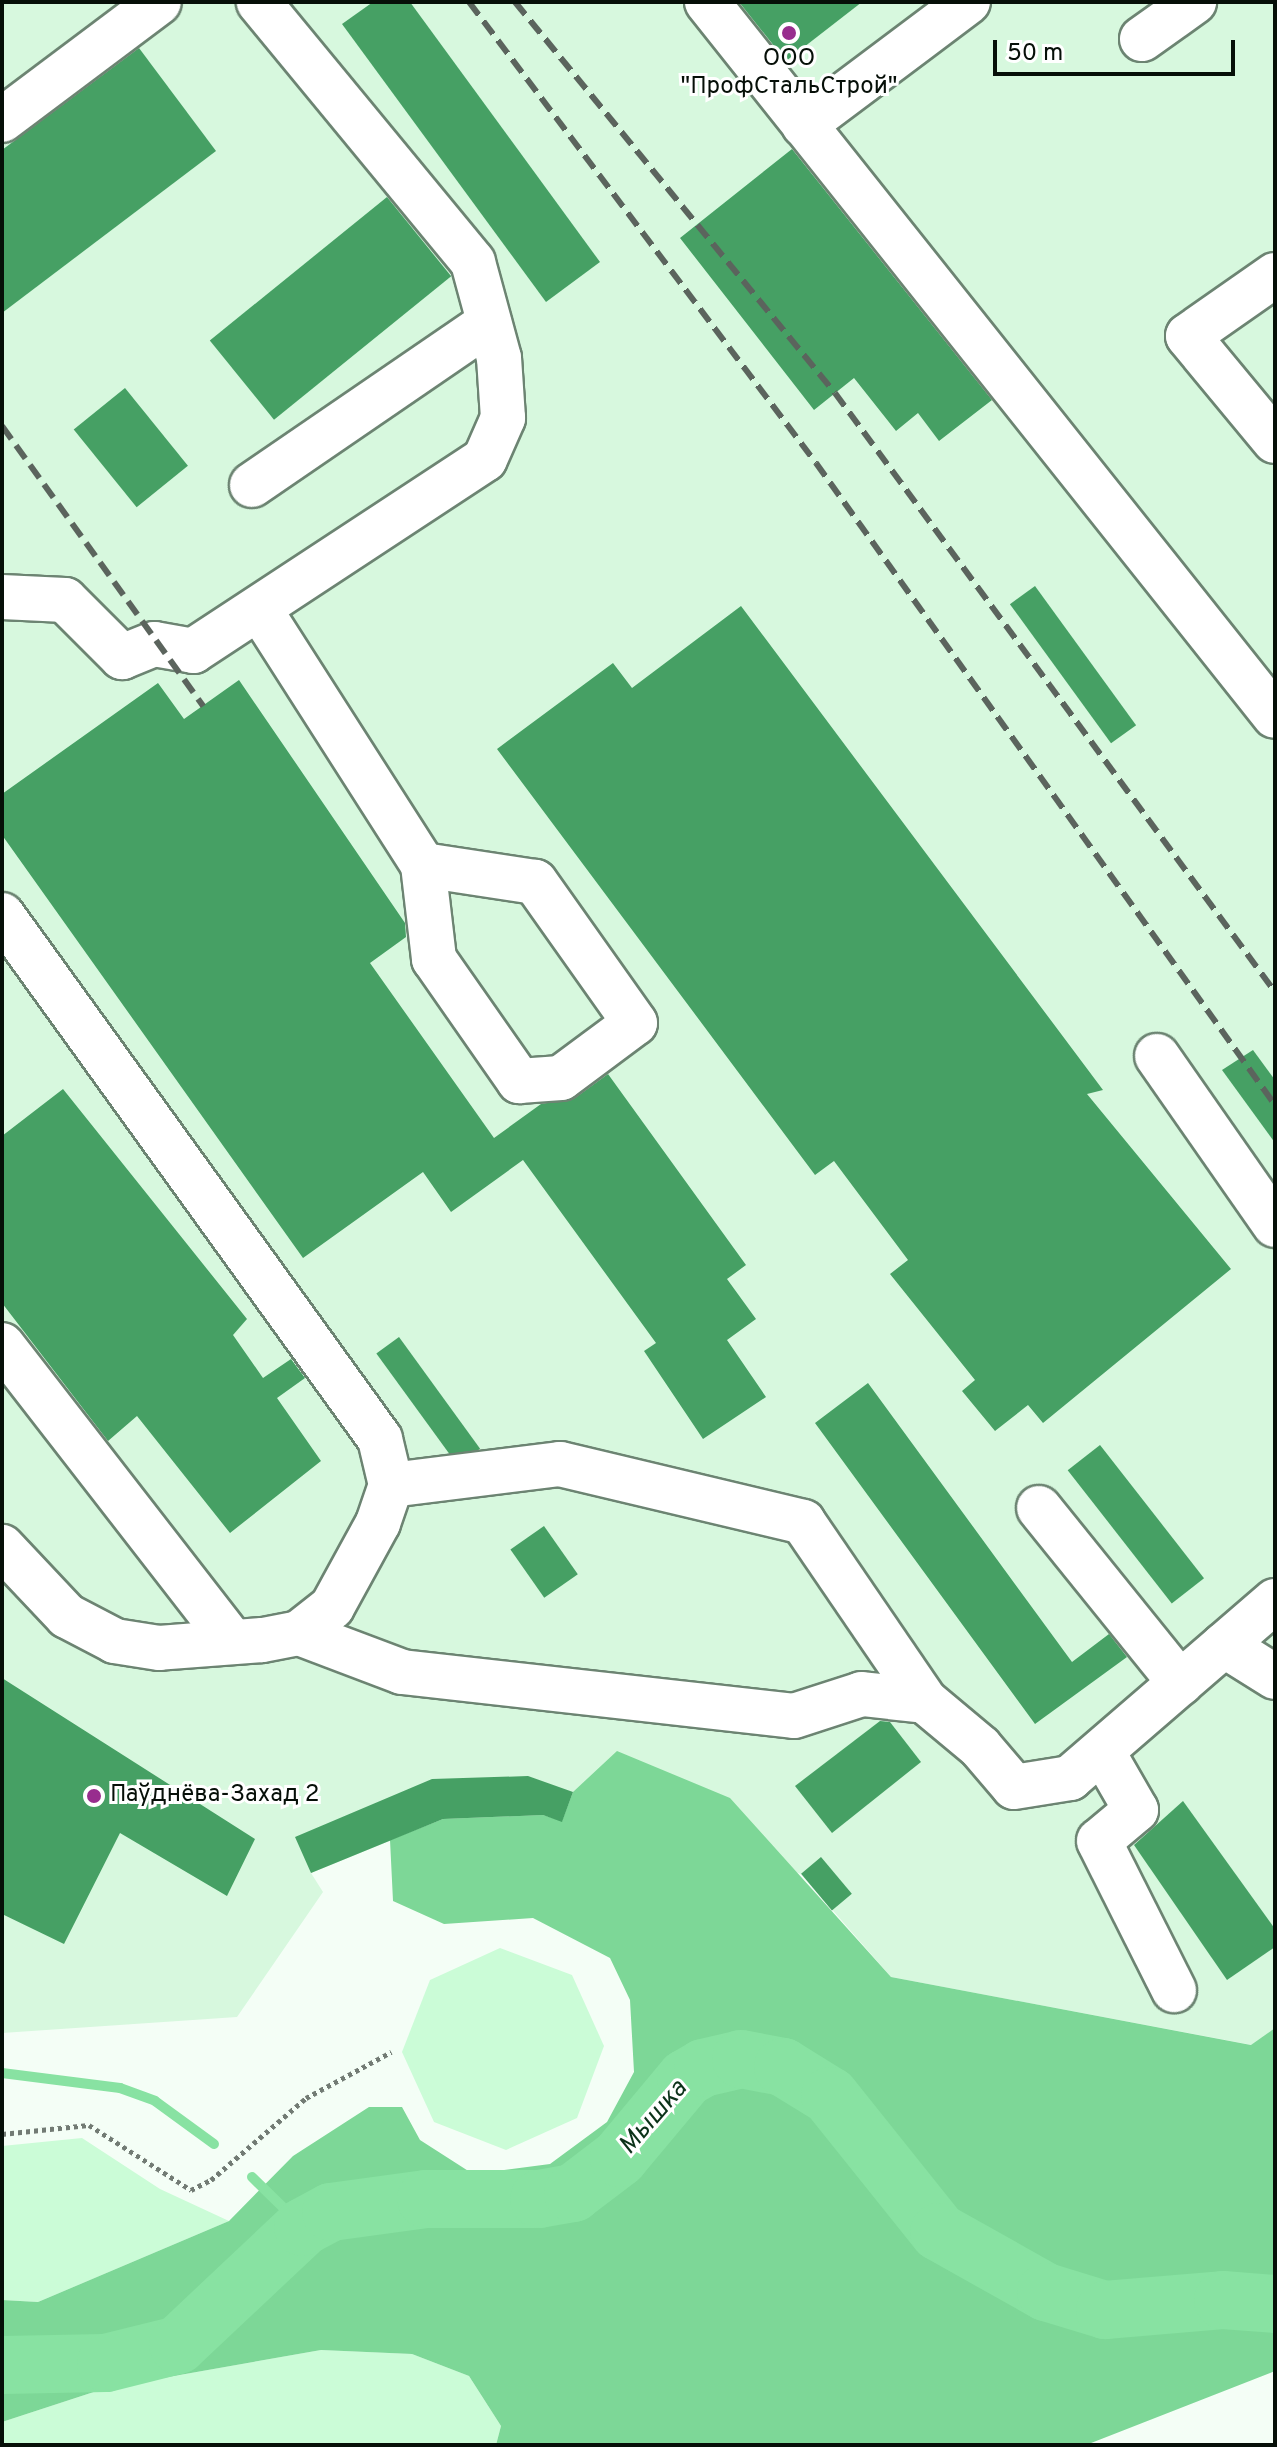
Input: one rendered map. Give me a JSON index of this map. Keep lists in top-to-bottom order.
{
  "water": ["Мышка"],
  "places": ["ООО \"ПрофСтальСтрой\"", "Паўднёва-Захад 2"],
  "scale_bar": "50 m"
}
